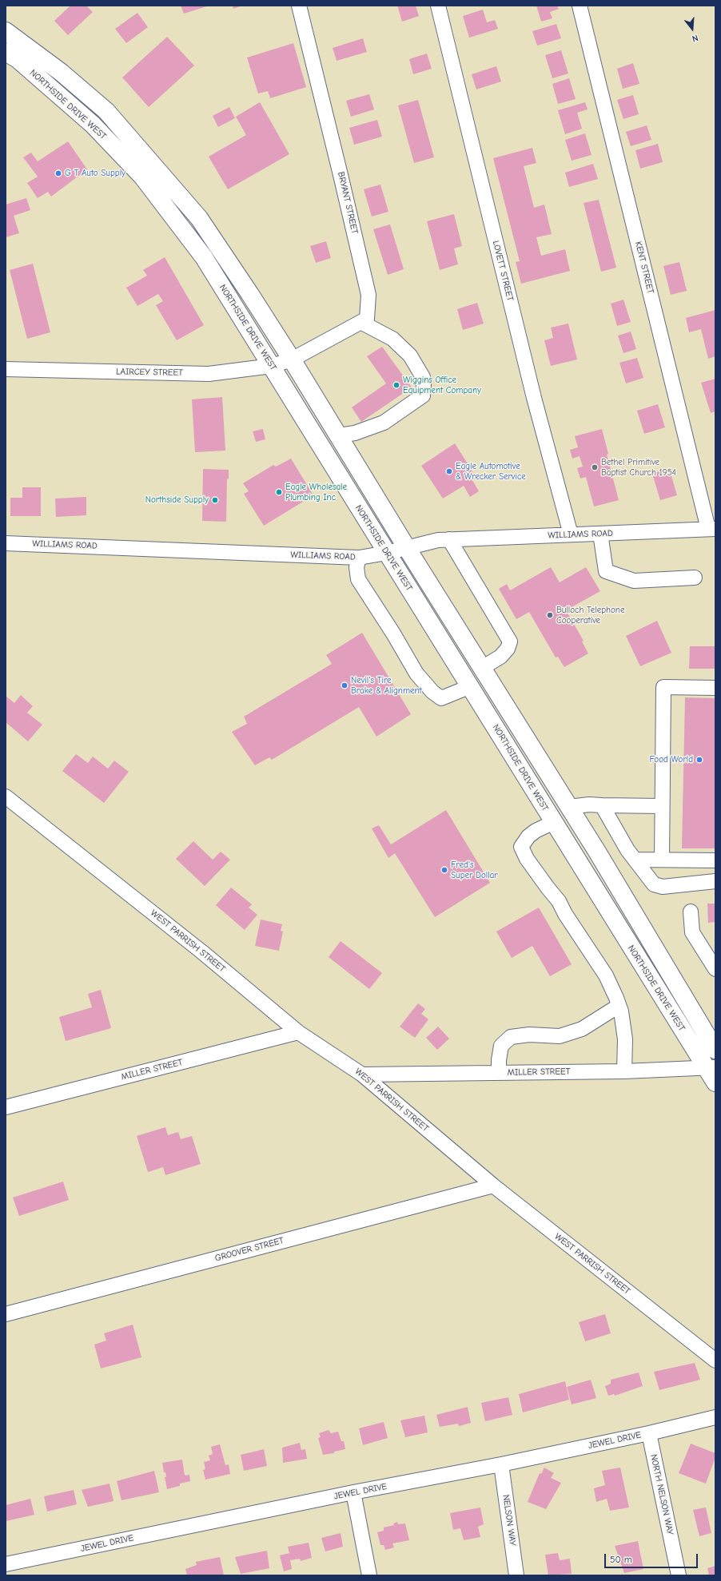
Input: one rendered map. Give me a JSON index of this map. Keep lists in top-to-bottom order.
{
  "streets": {
    "main road": ["NORTHSIDE DRIVE WEST"],
    "street": [
      "BRYANT STREET",
      "KENT STREET",
      "LOVETT STREET",
      "LAIRCEY STREET",
      "WILLIAMS ROAD",
      "WEST PARRISH STREET",
      "MILLER STREET",
      "GROOVER STREET",
      "JEWEL DRIVE",
      "NORTH NELSON WAY",
      "NELSON WAY"
    ]
  },
  "crossings": [
    ["NORTHSIDE DRIVE WEST", "LAIRCEY STREET"],
    ["NORTHSIDE DRIVE WEST", "WILLIAMS ROAD"],
    ["NORTHSIDE DRIVE WEST", "MILLER STREET"],
    ["KENT STREET", "WILLIAMS ROAD"],
    ["LOVETT STREET", "WILLIAMS ROAD"],
    ["WEST PARRISH STREET", "MILLER STREET"],
    ["WEST PARRISH STREET", "GROOVER STREET"],
    ["JEWEL DRIVE", "NORTH NELSON WAY"],
    ["JEWEL DRIVE", "NELSON WAY"]
  ],
  "places": [
    "G T Auto Supply",
    "Wiggins Office Equipment Company",
    "Bethel Primitive Baptist Church 1954",
    "Eagle Automotive & Wrecker Service",
    "Eagle Wholesale Plumbing Inc",
    "Northside Supply",
    "Bulloch Telephone Cooperative",
    "Nevil's Tire Brake & Alignment",
    "Food World",
    "Fred's Super Dollar"
  ],
  "scale_bar": "50 m",
  "north": "bottom"
}
